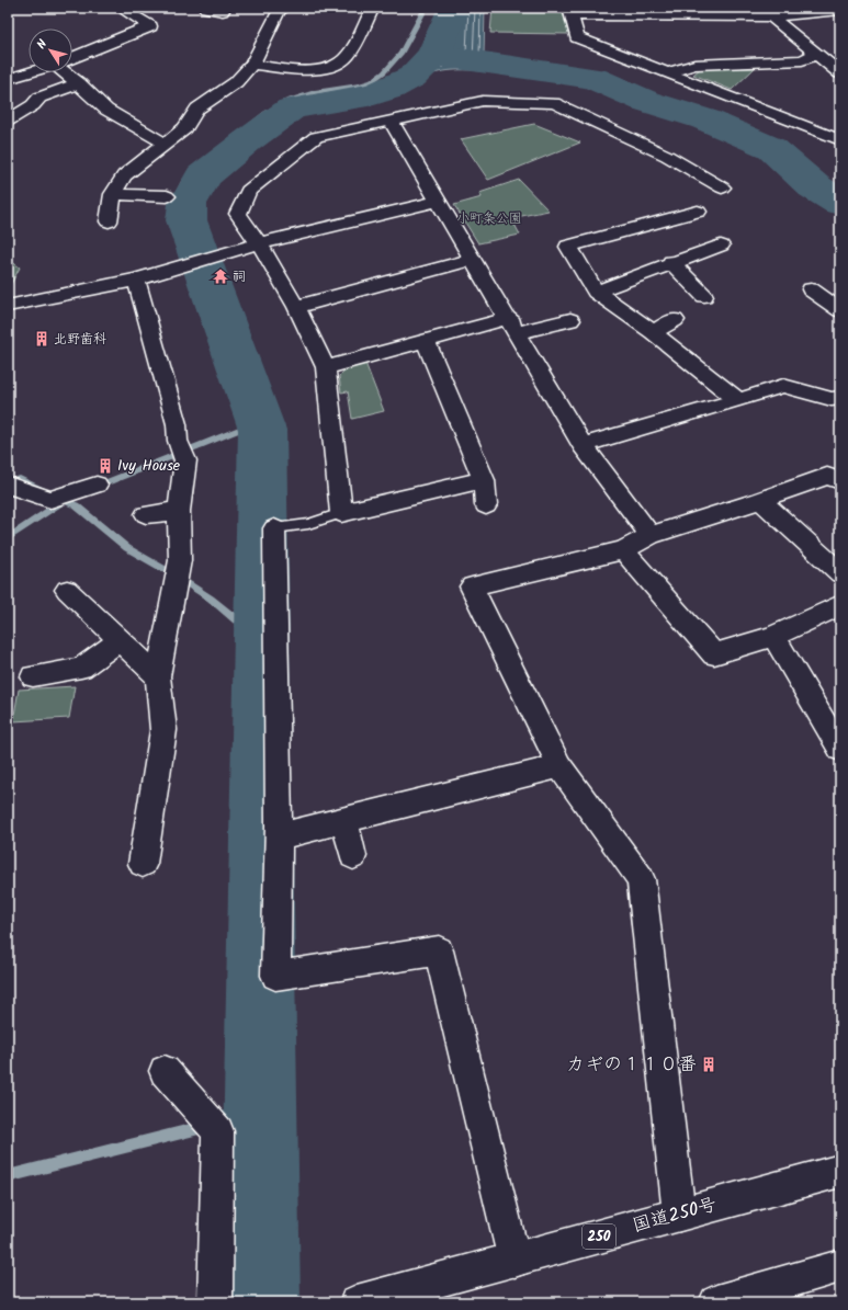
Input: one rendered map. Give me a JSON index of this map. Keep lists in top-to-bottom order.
{
  "streets": {
    "main road": ["国道250号", "250"]
  },
  "parks": ["小町条公園"],
  "places": {
    "temple": ["祠"],
    "building": ["北野歯科", "Ivy House", "カギの１１０番"]
  },
  "north": "top left"
}
